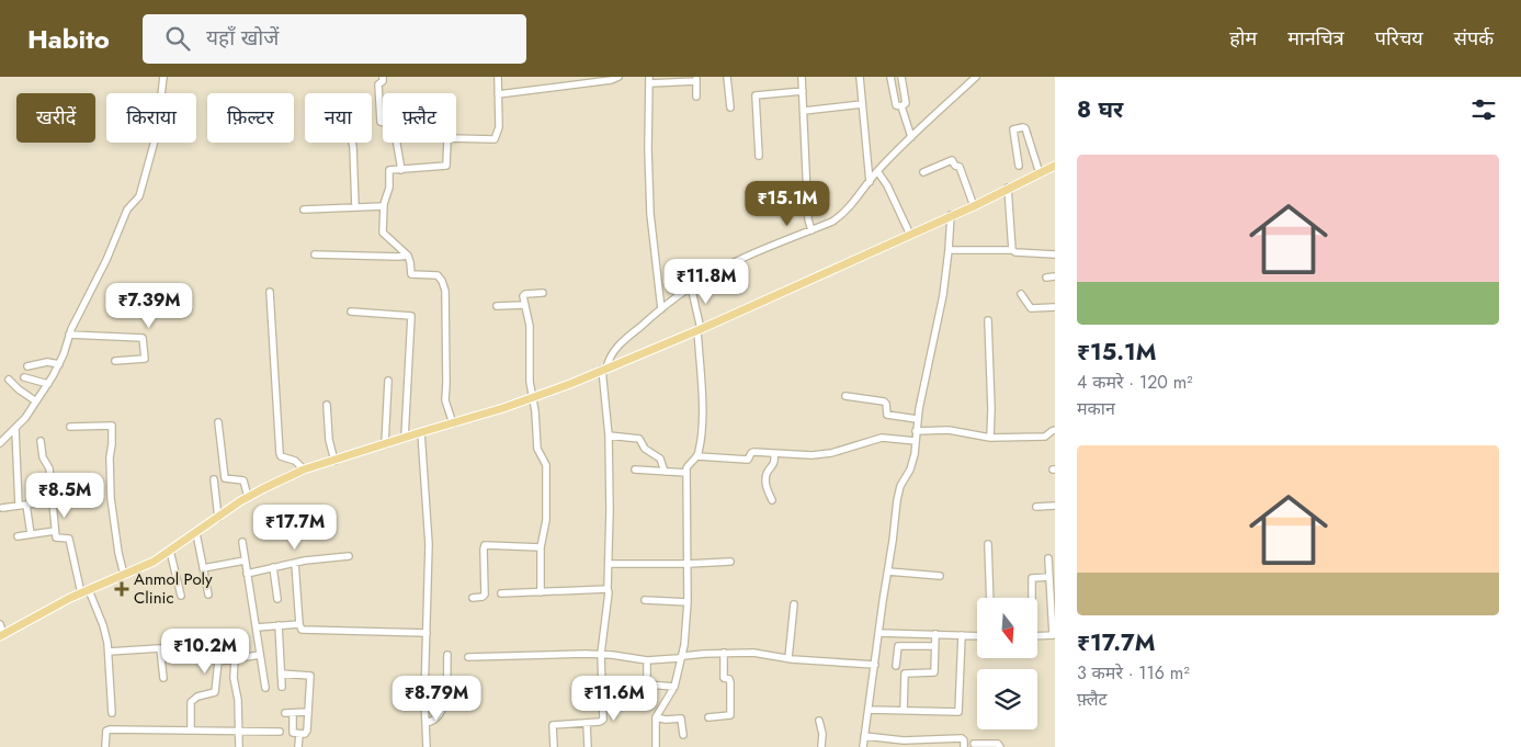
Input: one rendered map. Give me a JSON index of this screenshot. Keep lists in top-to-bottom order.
{
  "places": {
    "health": ["Anmol Poly Clinic"]
  },
  "north": "bottom",
  "page": {
    "header": "Habito",
    "search": "यहाँ खोजें",
    "nav": [
      "होम",
      "मानचित्र",
      "परिचय",
      "संपर्क"
    ],
    "heading": "8 घर",
    "chip": [
      "खरीदें",
      "किराया",
      "फ़िल्टर",
      "नया",
      "फ़्लैट"
    ],
    "list": [
      {
        "name": "₹15.1M",
        "note": "4 कमरे · 120 m² · मकान"
      },
      {
        "name": "₹17.7M",
        "note": "3 कमरे · 116 m² · फ़्लैट"
      }
    ],
    "price": [
      "₹15.1M",
      "₹11.8M",
      "₹7.39M",
      "₹8.5M",
      "₹17.7M",
      "₹10.2M",
      "₹8.79M",
      "₹11.6M"
    ]
  }
}
